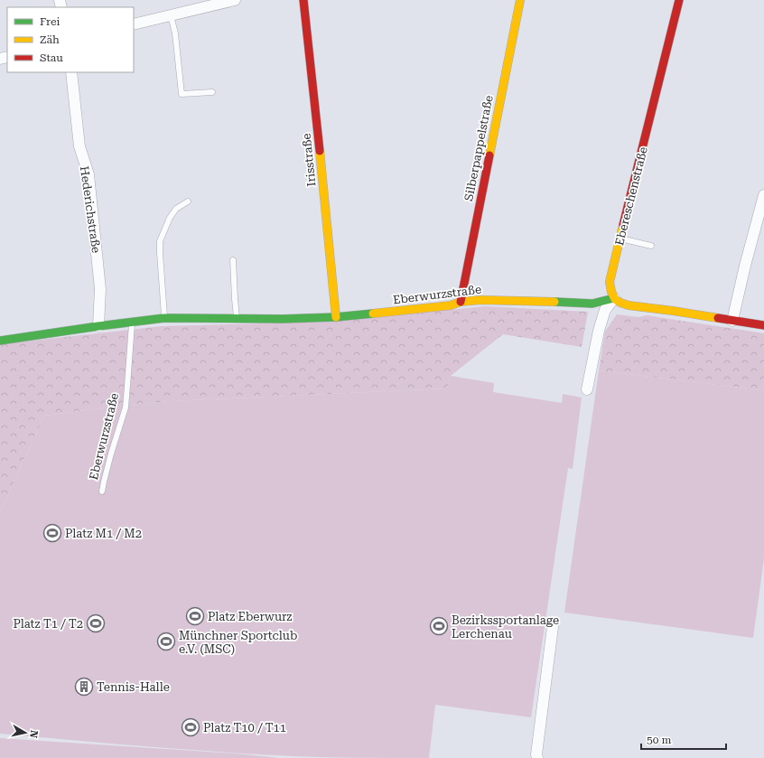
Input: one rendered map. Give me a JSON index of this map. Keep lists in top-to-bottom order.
{
  "streets": {
    "street": [
      "Silberpappelstraße",
      "Irisstraße",
      "Ebereschenstraße",
      "Hederichstraße",
      "Eberwurzstraße"
    ]
  },
  "crossings": [
    ["Silberpappelstraße", "Eberwurzstraße"],
    ["Irisstraße", "Eberwurzstraße"],
    ["Ebereschenstraße", "Eberwurzstraße"],
    ["Hederichstraße", "Eberwurzstraße"]
  ],
  "places": {
    "sports": [
      "Platz M1 / M2",
      "Platz Eberwurz",
      "Platz T1 / T2",
      "Bezirkssportanlage Lerchenau",
      "Münchner Sportclub e.V. (MSC)",
      "Platz T10 / T11"
    ],
    "building": ["Tennis-Halle"]
  },
  "legend": ["Frei", "Zäh", "Stau"],
  "scale_bar": "50 m",
  "north": "right"
}
